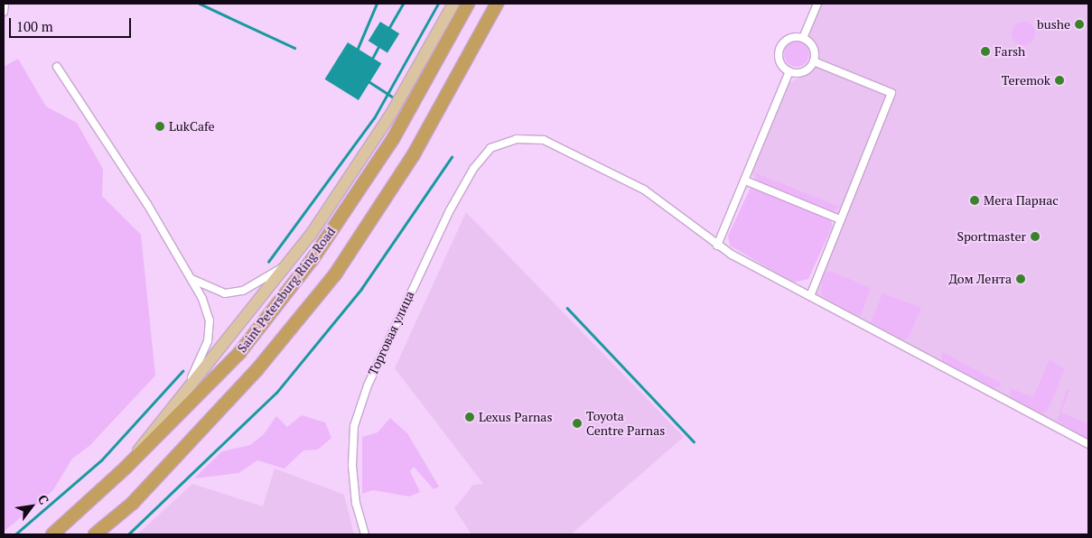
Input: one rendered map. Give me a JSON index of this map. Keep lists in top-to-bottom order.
{
  "streets": {
    "highway": ["Saint Petersburg Ring Road"],
    "street": ["Торговая улица"]
  },
  "places": [
    "bushe",
    "Farsh",
    "Teremok",
    "LukCafe",
    "Мега Парнас",
    "Sportmaster",
    "Дом Лента",
    "Lexus Parnas",
    "Toyota Centre Parnas"
  ],
  "scale_bar": "100 m",
  "north": "top right"
}
